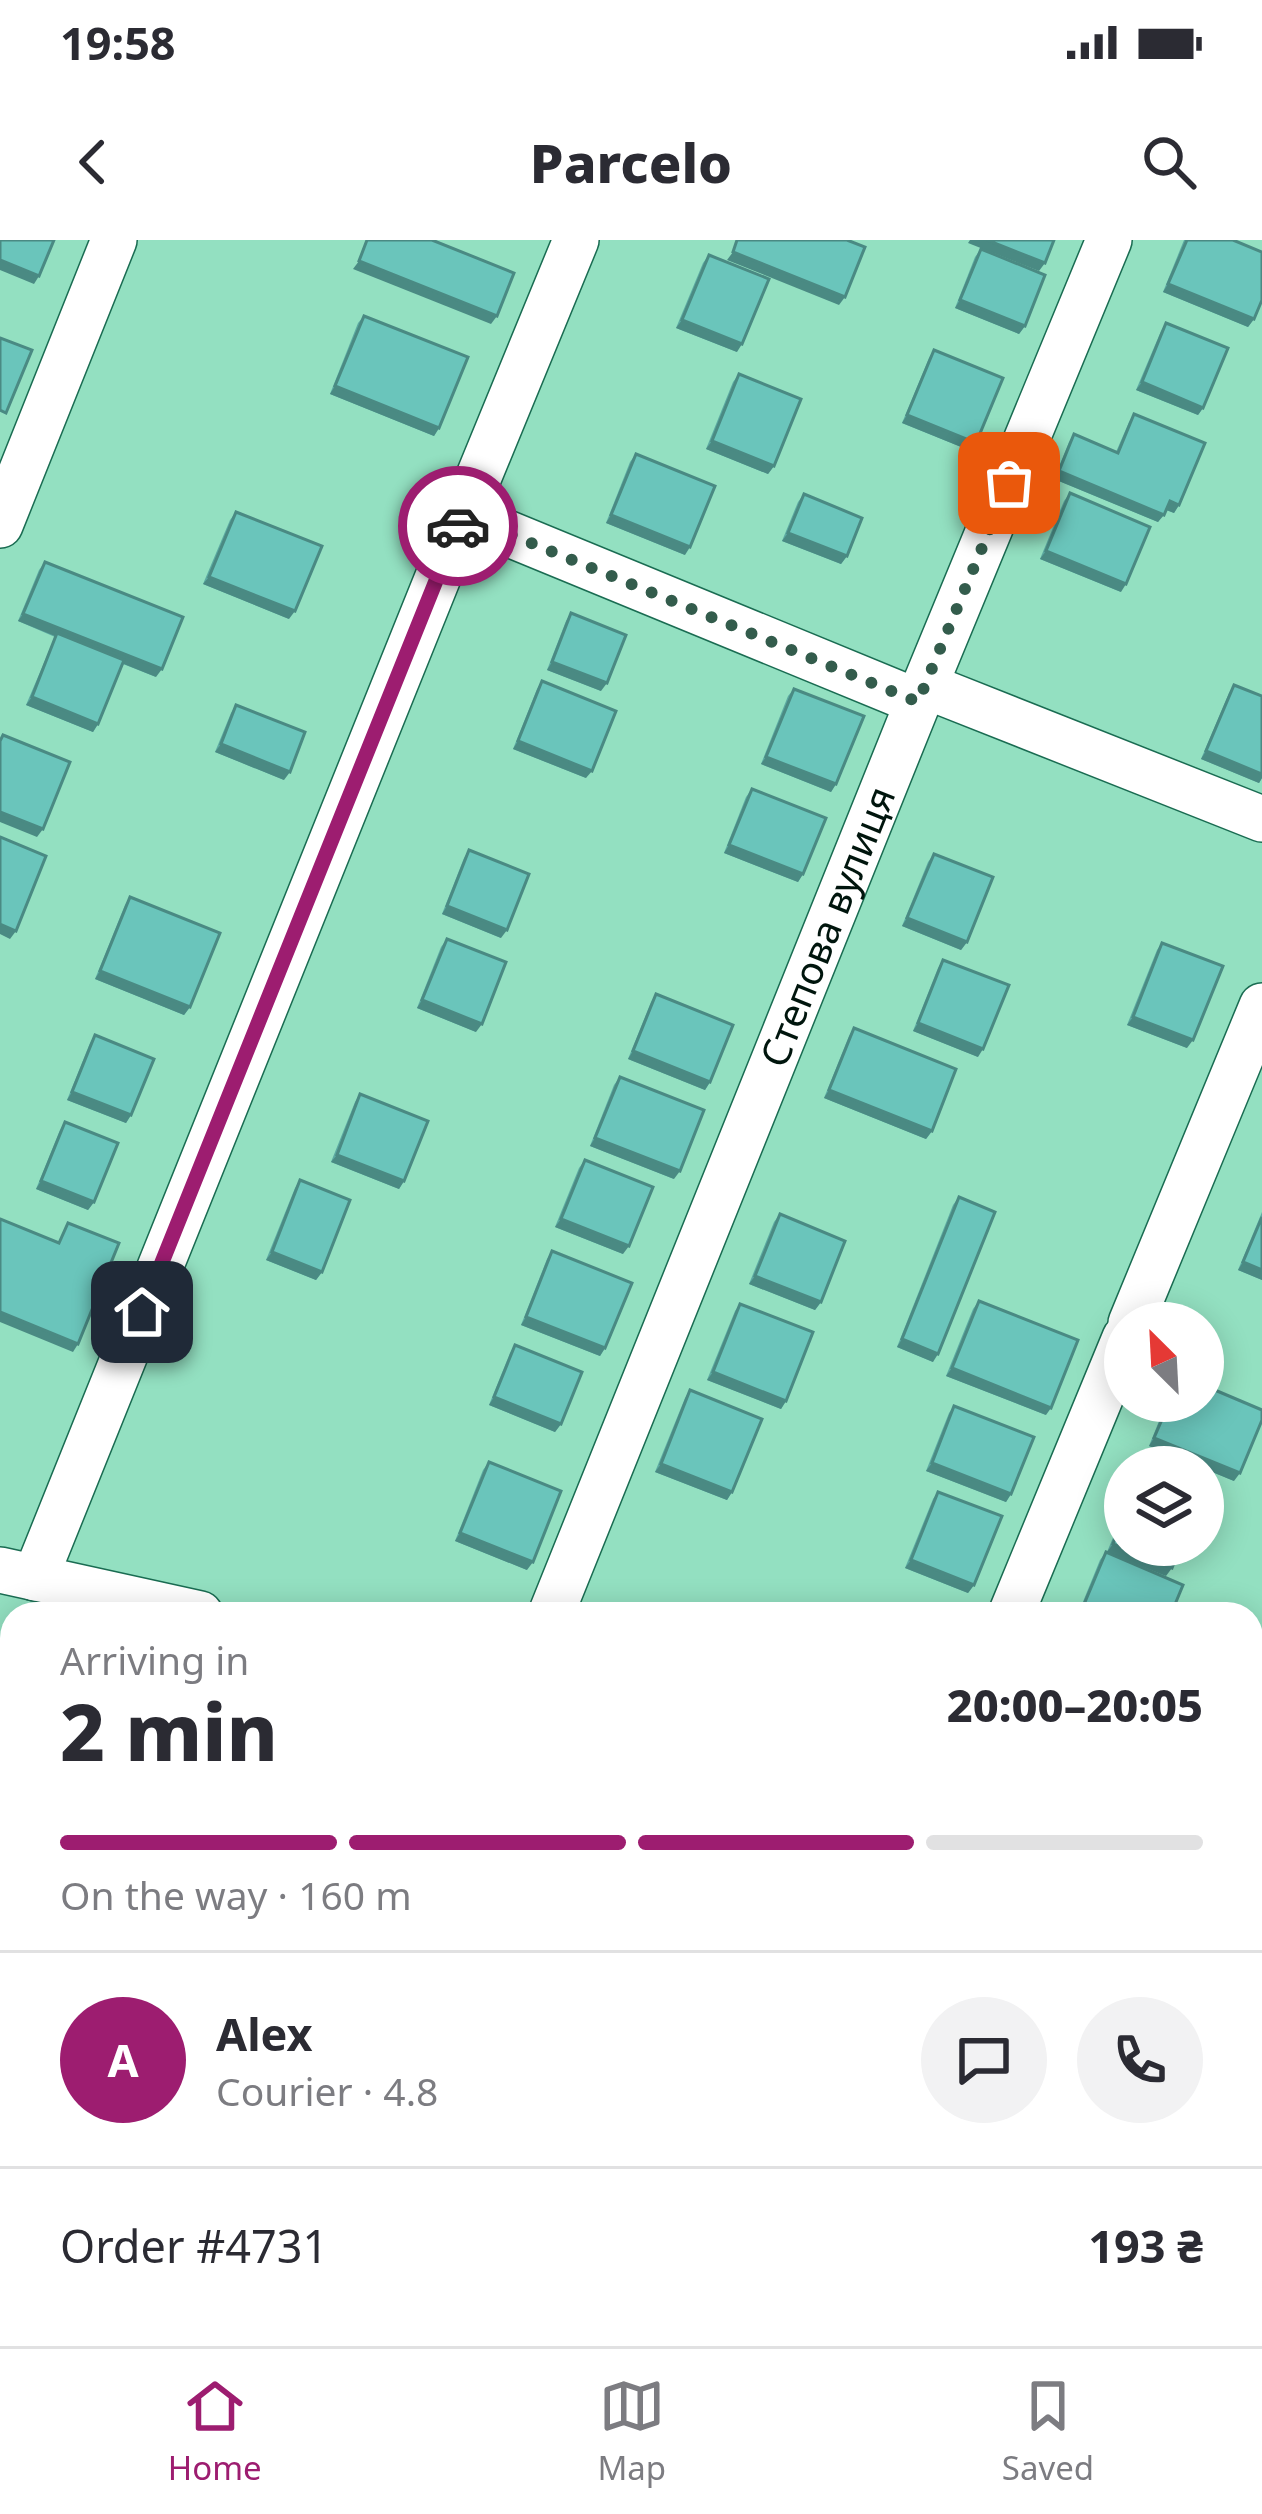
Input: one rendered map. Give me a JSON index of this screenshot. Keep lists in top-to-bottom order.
{
  "streets": {
    "street": ["Степова вулиця"]
  },
  "north": "top left",
  "page": {
    "status": "19:58",
    "header": "Parcelo",
    "heading": ["2 min", "Arriving in", "20:00–20:05"],
    "panel": [
      "Alex",
      "Courier · 4.8",
      "Order #4731",
      "193 ₴"
    ],
    "bar": "On the way · 160 m",
    "round": "A",
    "tabs": ["Home", "Map", "Saved"]
  }
}
